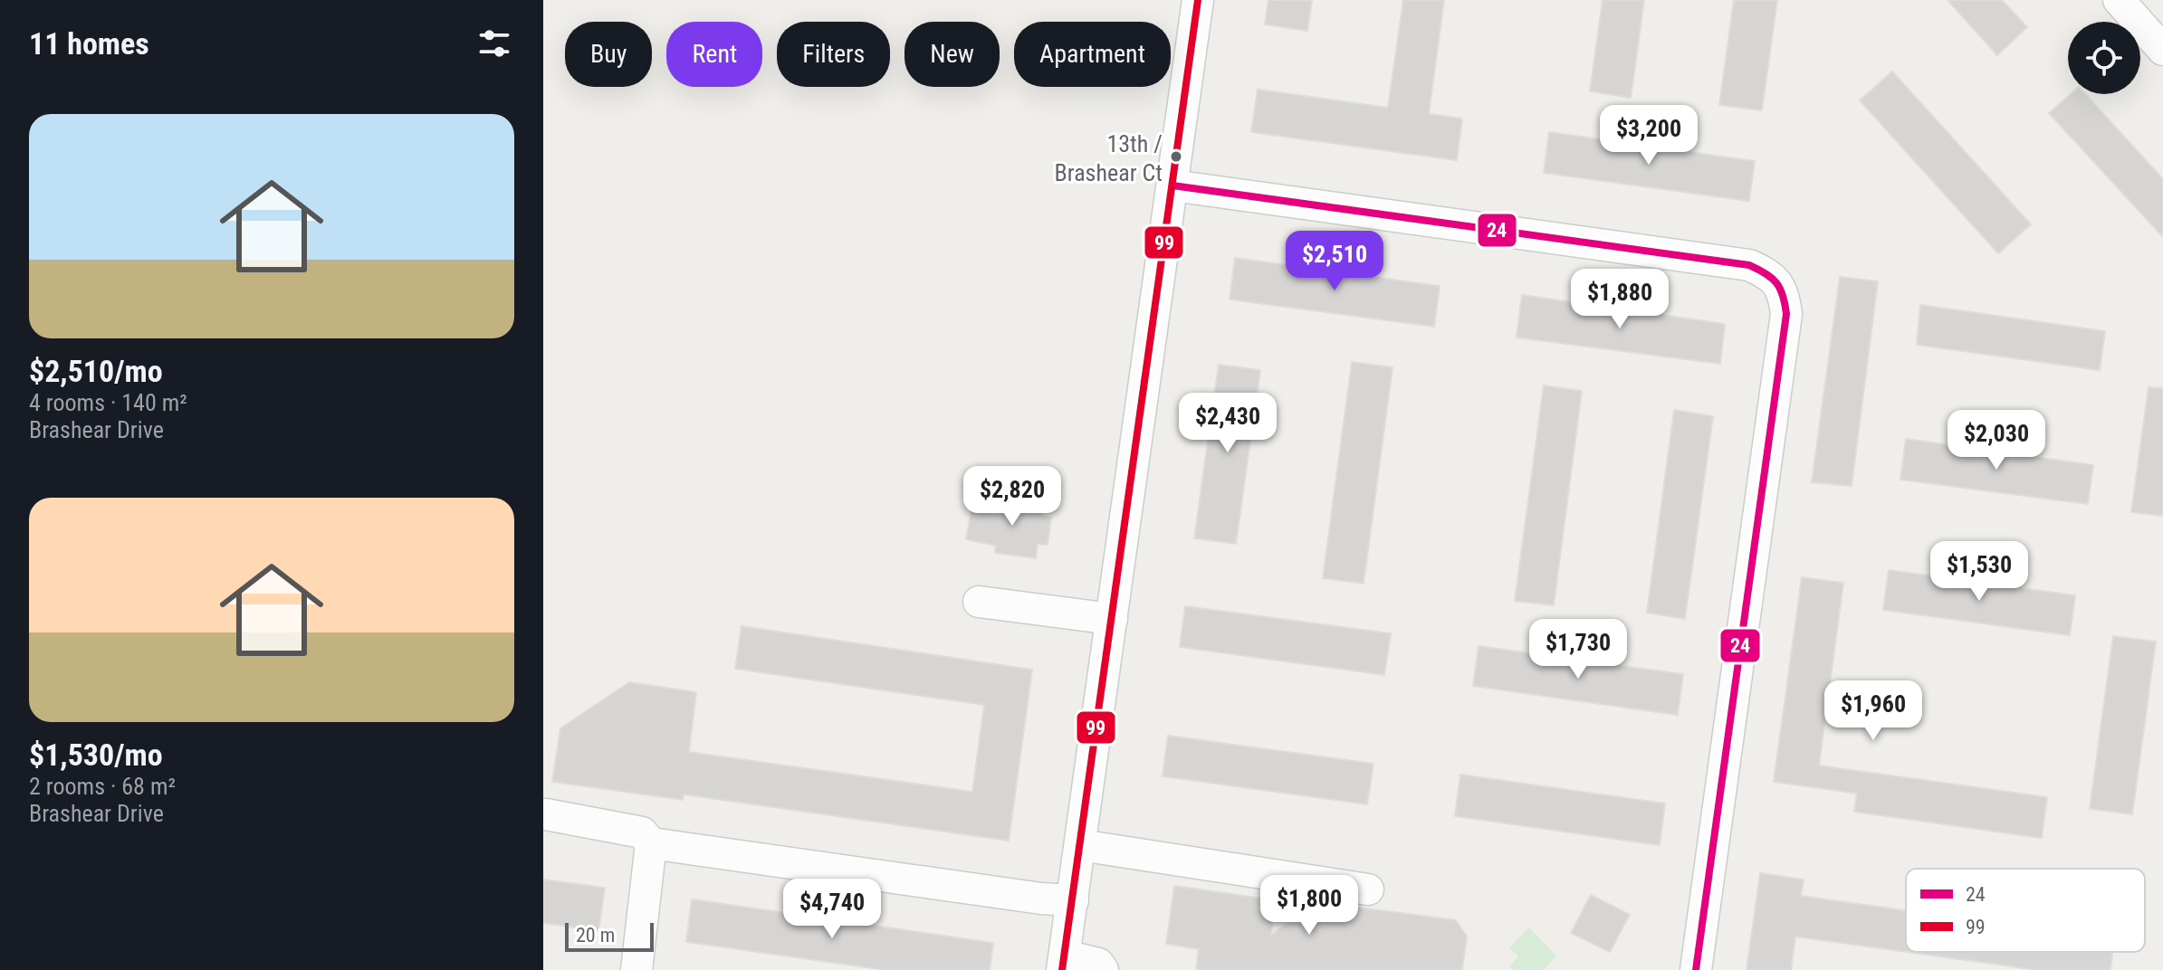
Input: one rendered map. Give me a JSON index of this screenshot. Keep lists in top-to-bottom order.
{
  "places": ["13th / Brashear Ct"],
  "lines": ["transit line 99", "transit line 24"],
  "legend": ["24", "99"],
  "scale_bar": "20 m",
  "page": {
    "heading": "11 homes",
    "chip": [
      "Buy",
      "Rent",
      "Filters",
      "New",
      "Apartment"
    ],
    "list": [
      {
        "name": "$2,510/mo",
        "note": "4 rooms · 140 m² · Brashear Drive"
      },
      {
        "name": "$1,530/mo",
        "note": "2 rooms · 68 m² · Brashear Drive"
      }
    ],
    "price": [
      "$3,200",
      "$2,510",
      "$1,880",
      "$2,430",
      "$2,030",
      "$2,820",
      "$1,530",
      "$1,730",
      "$1,960",
      "$1,800",
      "$4,740"
    ],
    "scale": "20 m"
  }
}
